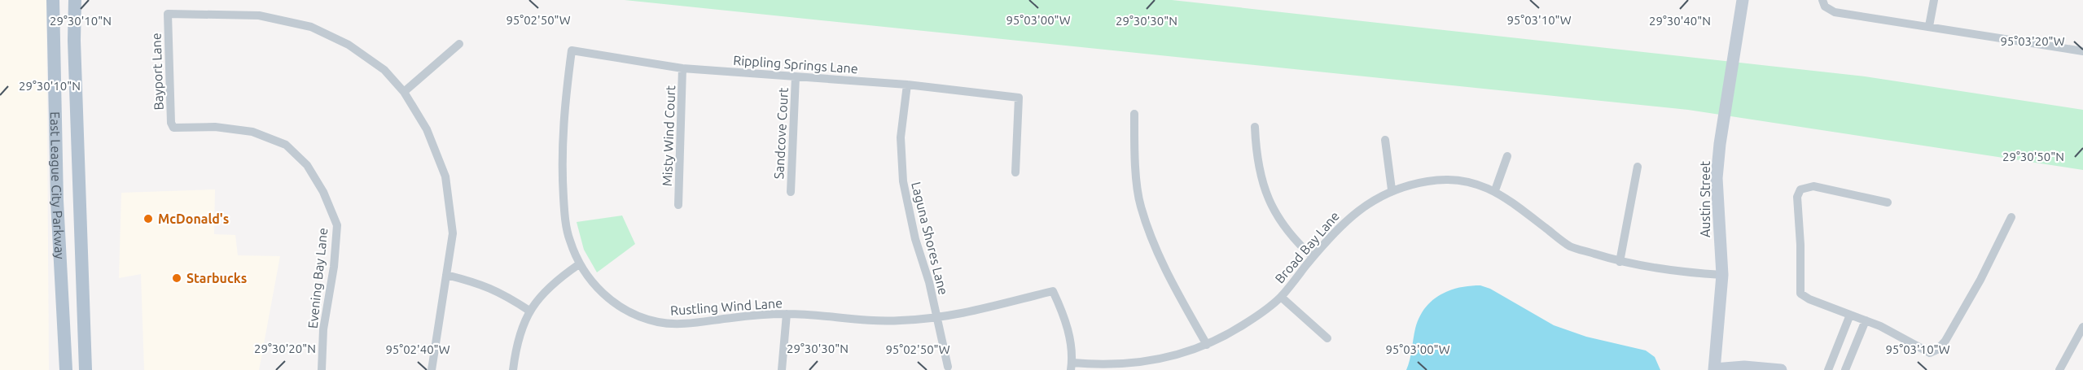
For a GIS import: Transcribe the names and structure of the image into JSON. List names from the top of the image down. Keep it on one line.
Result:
{"streets":{"main road":["East League City Parkway"],"street":["Rippling Springs Lane","Bayport Lane","Sandcove Court","Misty Wind Court","Austin Street","Laguna Shores Lane","Broad Bay Lane","Evening Bay Lane","Rustling Wind Lane"]},"crossings":[["Rippling Springs Lane","Sandcove Court"],["Rippling Springs Lane","Misty Wind Court"],["Rippling Springs Lane","Laguna Shores Lane"],["Rippling Springs Lane","Rustling Wind Lane"],["Bayport Lane","Evening Bay Lane"],["Austin Street","Broad Bay Lane"],["Laguna Shores Lane","Rustling Wind Lane"],["Broad Bay Lane","Rustling Wind Lane"]],"places":["McDonald's","Starbucks"],"coordinates":["95°03'00\"W","95°03'10\"W","95°02'50\"W","29°30'10\"N","29°30'30\"N","29°30'40\"N","95°03'20\"W","29°30'50\"N","29°30'20\"N","95°02'40\"W"]}
